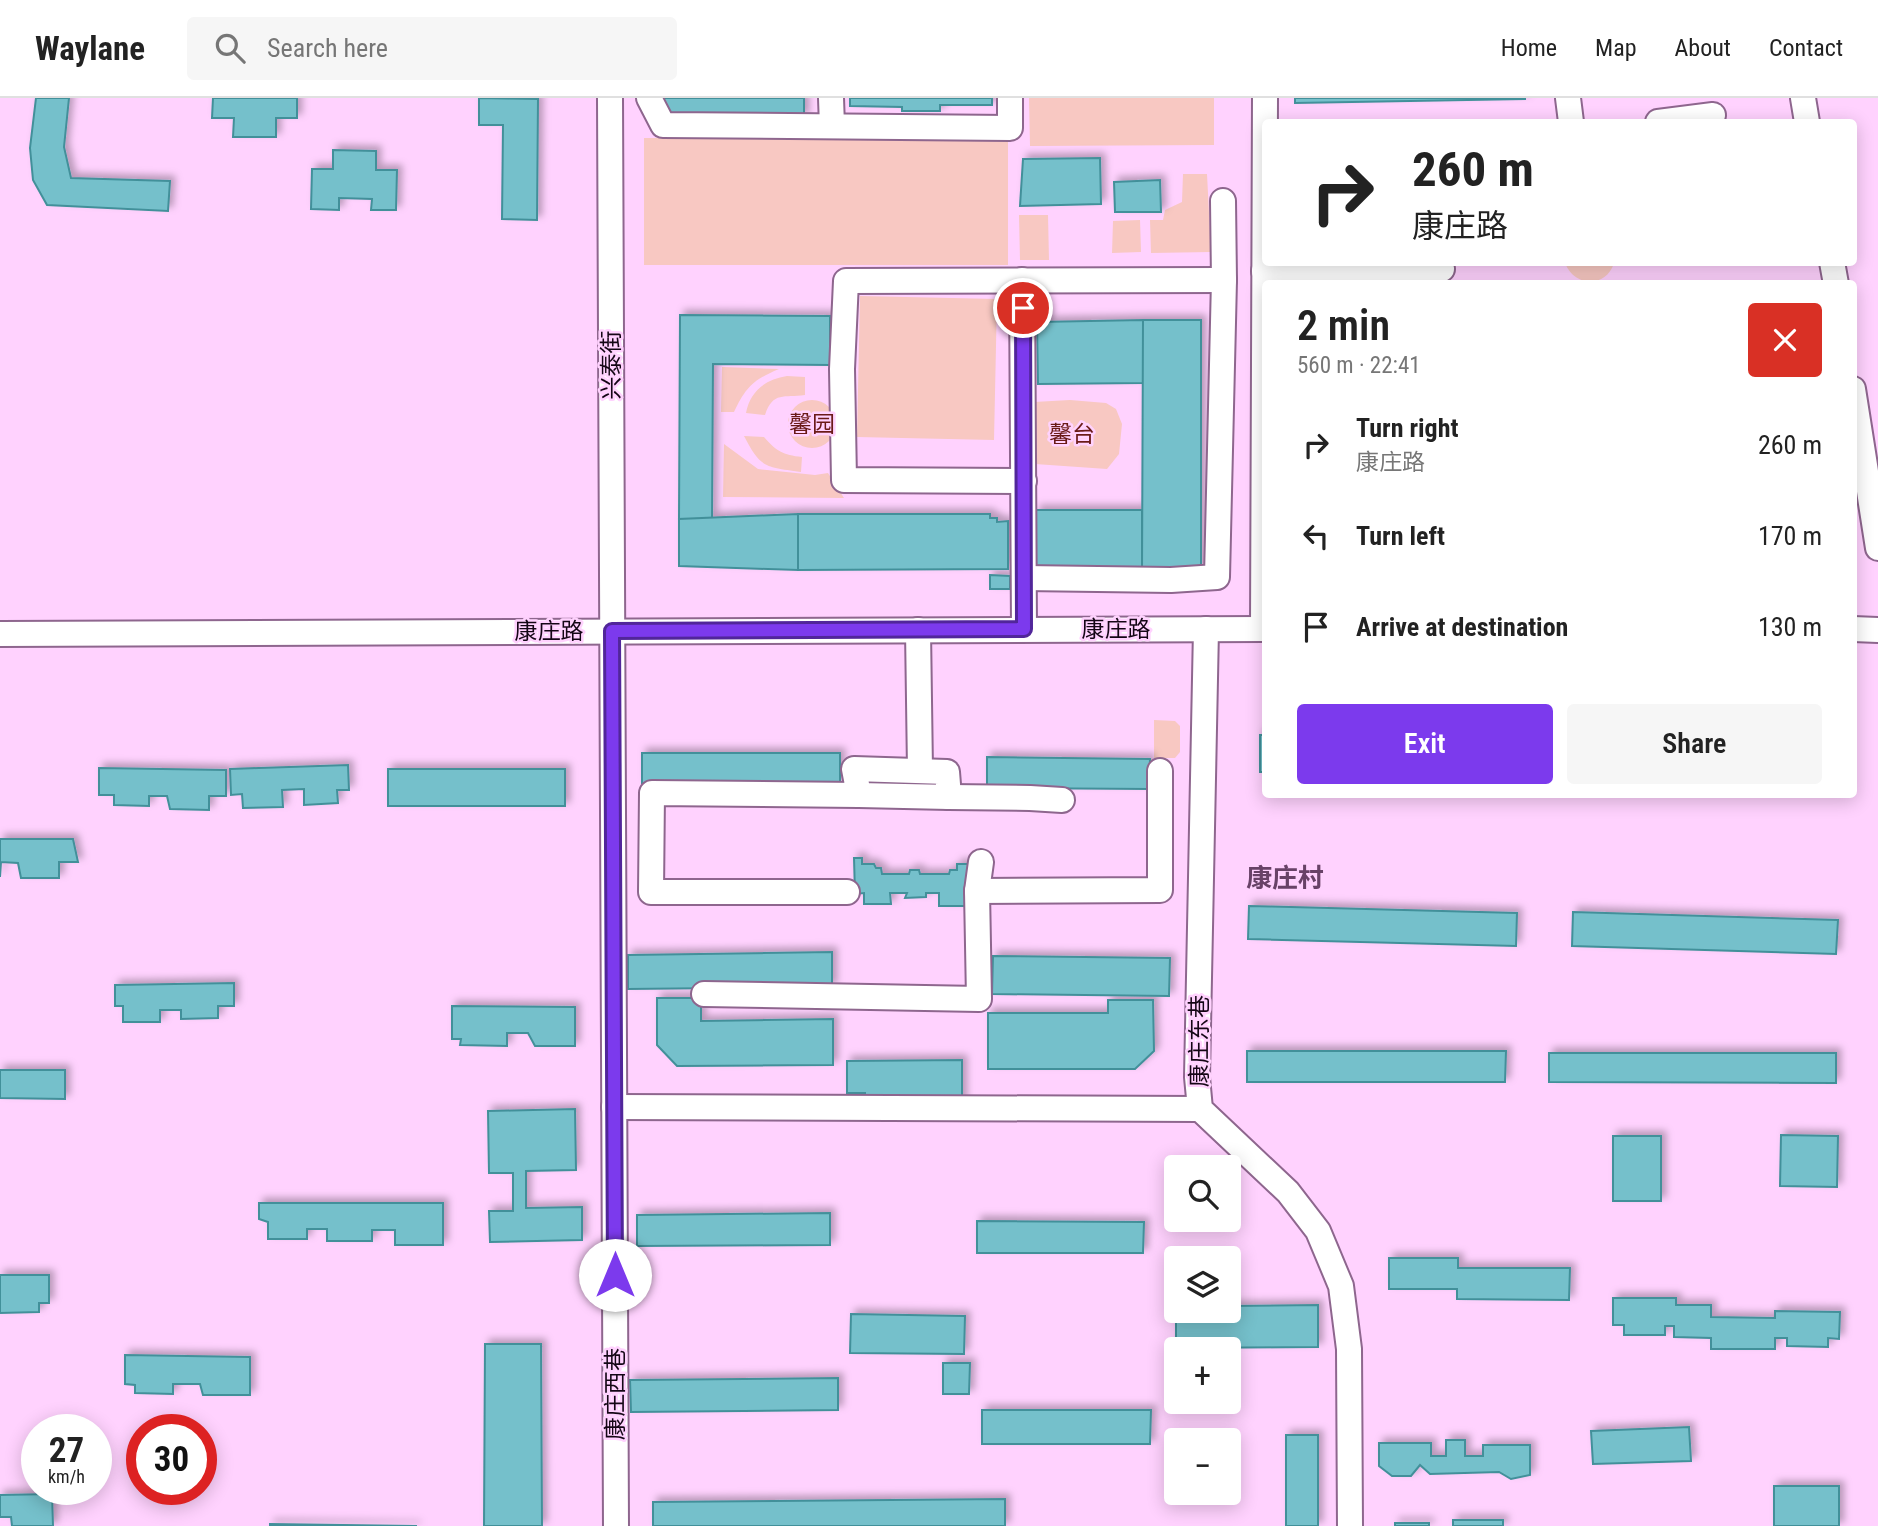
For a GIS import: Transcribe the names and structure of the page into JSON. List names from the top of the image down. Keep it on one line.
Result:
{"streets":{"street":["兴泰街","康庄路","康庄东巷","康庄西巷"]},"crossings":[["兴泰街","康庄路"],["兴泰街","康庄西巷"],["康庄路","康庄东巷"],["康庄路","康庄西巷"]],"districts":["康庄村"],"parks":["馨园","馨台"],"page":{"header":"Waylane","search":"Search here","nav":["Home","Map","About","Contact"],"turn":["260 m","康庄路"],"heading":["2 min","560 m · 22:41"],"list":[{"name":"Turn right","note":"康庄路","value":"260 m"},{"name":"Turn left","value":"170 m"},{"name":"Arrive at destination","value":"130 m"}],"buttons":["Exit","Share"],"map_buttons":["+","−"],"speed":"27 km/h","limit":"30"}}
